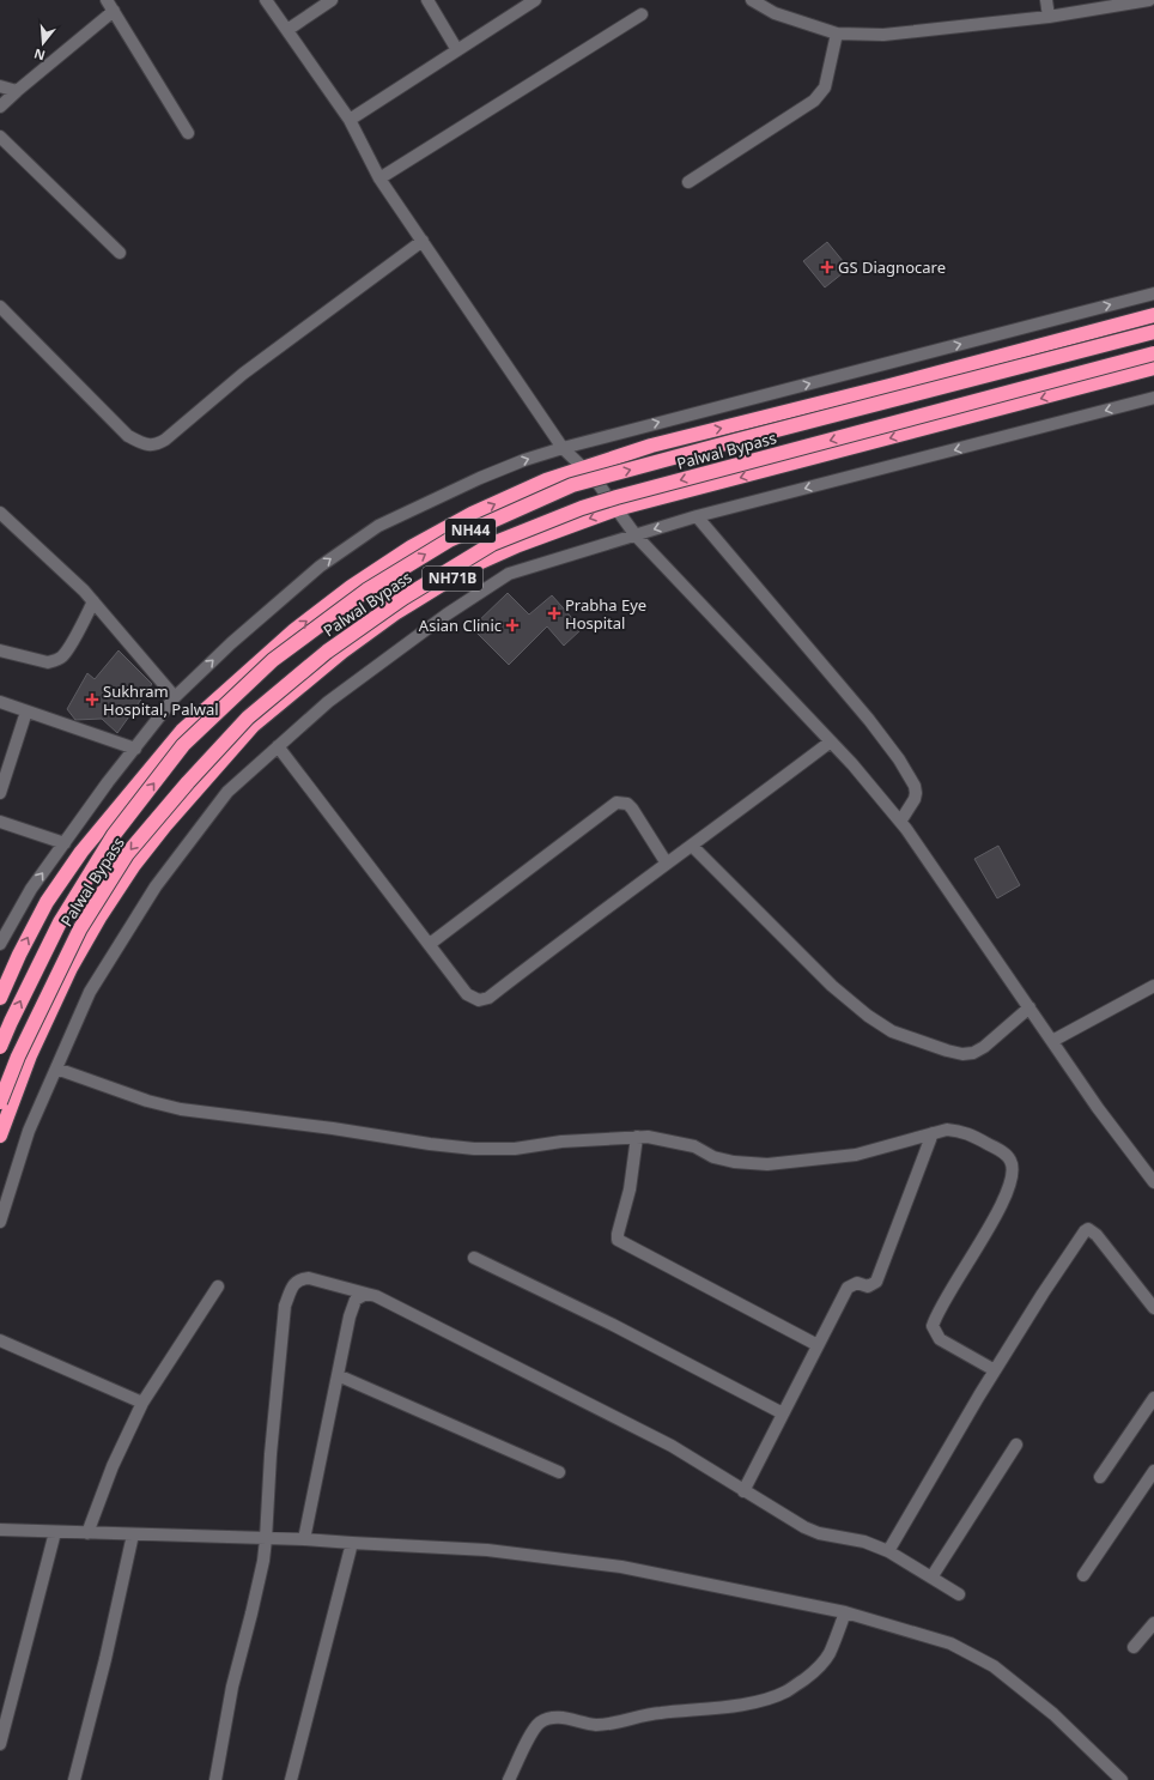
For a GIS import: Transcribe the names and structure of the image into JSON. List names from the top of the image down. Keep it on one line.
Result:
{"streets":{"highway":["Palwal Bypass","NH44","NH71B"]},"places":{"health":["GS Diagnocare","Prabha Eye Hospital","Asian Clinic","Sukhram Hospital, Palwal"]},"north":"bottom"}
